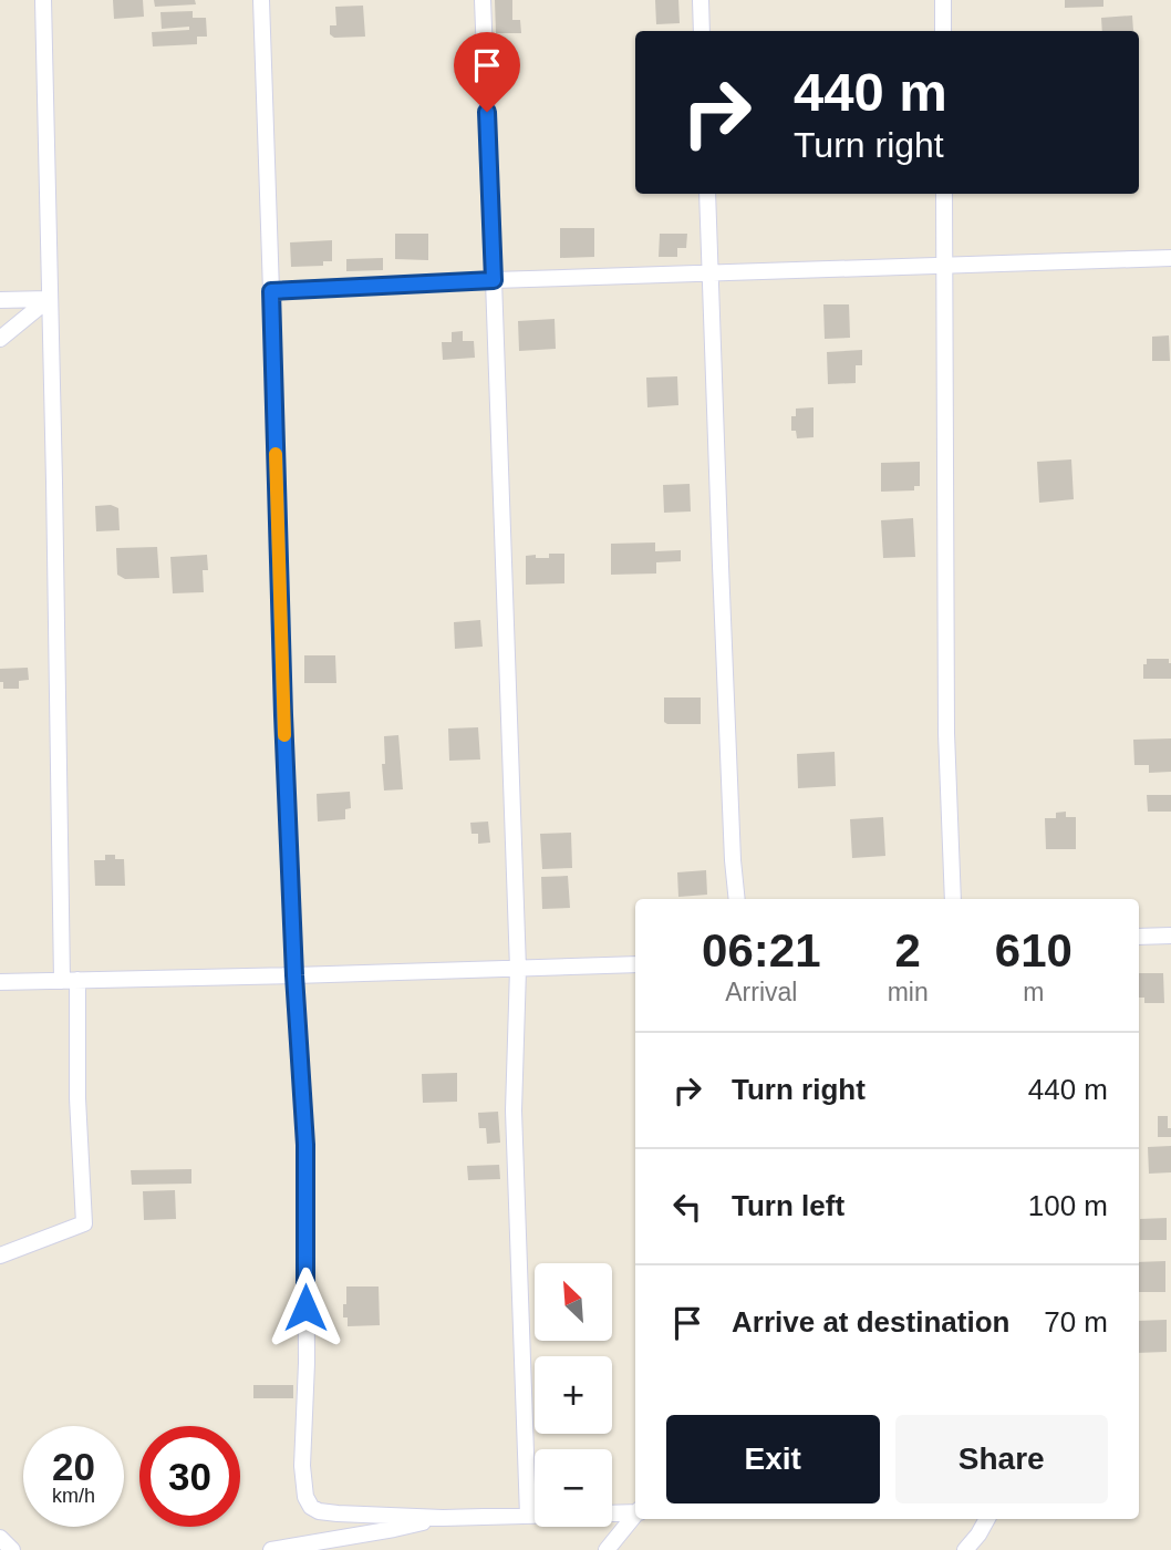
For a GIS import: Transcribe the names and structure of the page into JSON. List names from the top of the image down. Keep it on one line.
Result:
{"north":"top left","page":{"turn":["440 m","Turn right"],"eta":["06:21","Arrival","2","min","610","m"],"list":[{"name":"Turn right","value":"440 m"},{"name":"Turn left","value":"100 m"},{"name":"Arrive at destination","value":"70 m"}],"map_buttons":["+","−"],"buttons":["Exit","Share"],"speed":"20 km/h","limit":"30"}}
